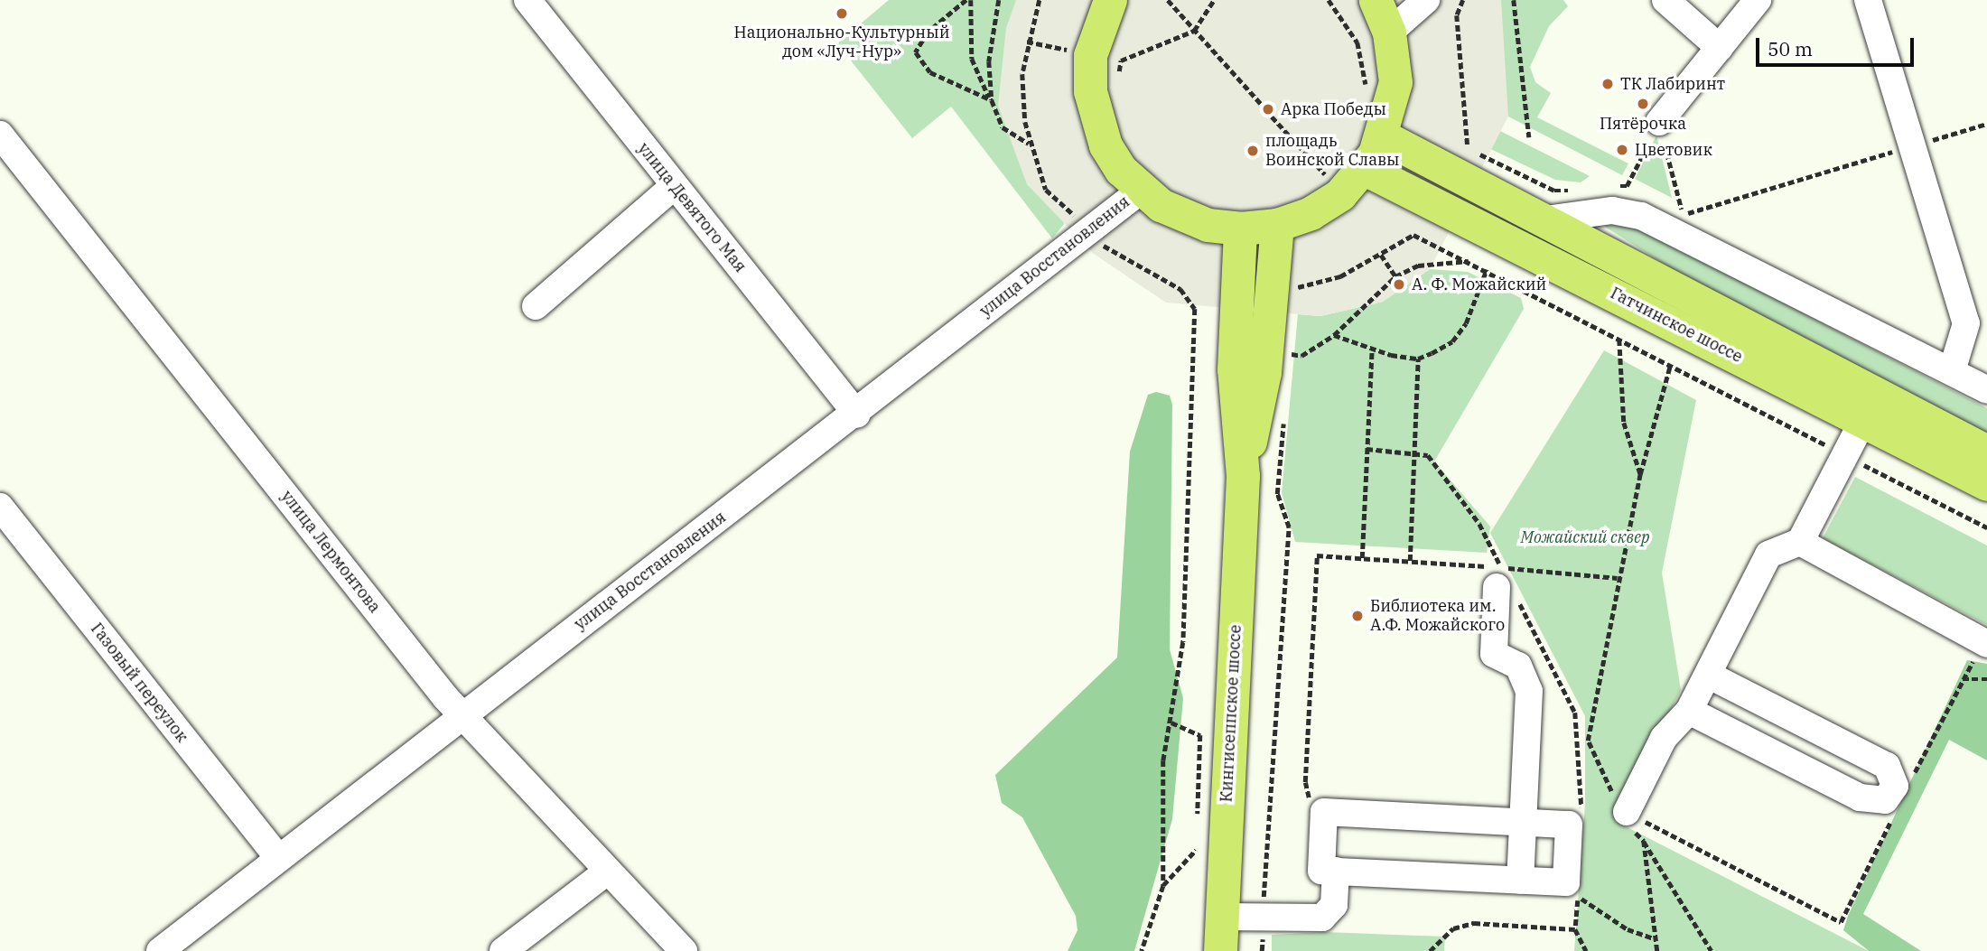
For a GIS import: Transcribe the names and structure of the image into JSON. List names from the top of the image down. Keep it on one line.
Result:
{"streets":{"main road":["Гатчинское шоссе","Кингисеппское шоссе"],"street":["улица Девятого Мая","улица Восстановления","улица Лермонтова","Газовый переулок"]},"crossings":[["улица Девятого Мая","улица Восстановления"],["улица Восстановления","улица Лермонтова"],["улица Восстановления","Газовый переулок"]],"parks":["Можайский сквер"],"places":["Национально-Культурный дом «Луч-Нур»","ТК Лабиринт","Пятёрочка","Арка Победы","Цветовик","площадь Воинской Славы","А. Ф. Можайский","Библиотека им. А.Ф. Можайского"],"scale_bar":"50 m"}
